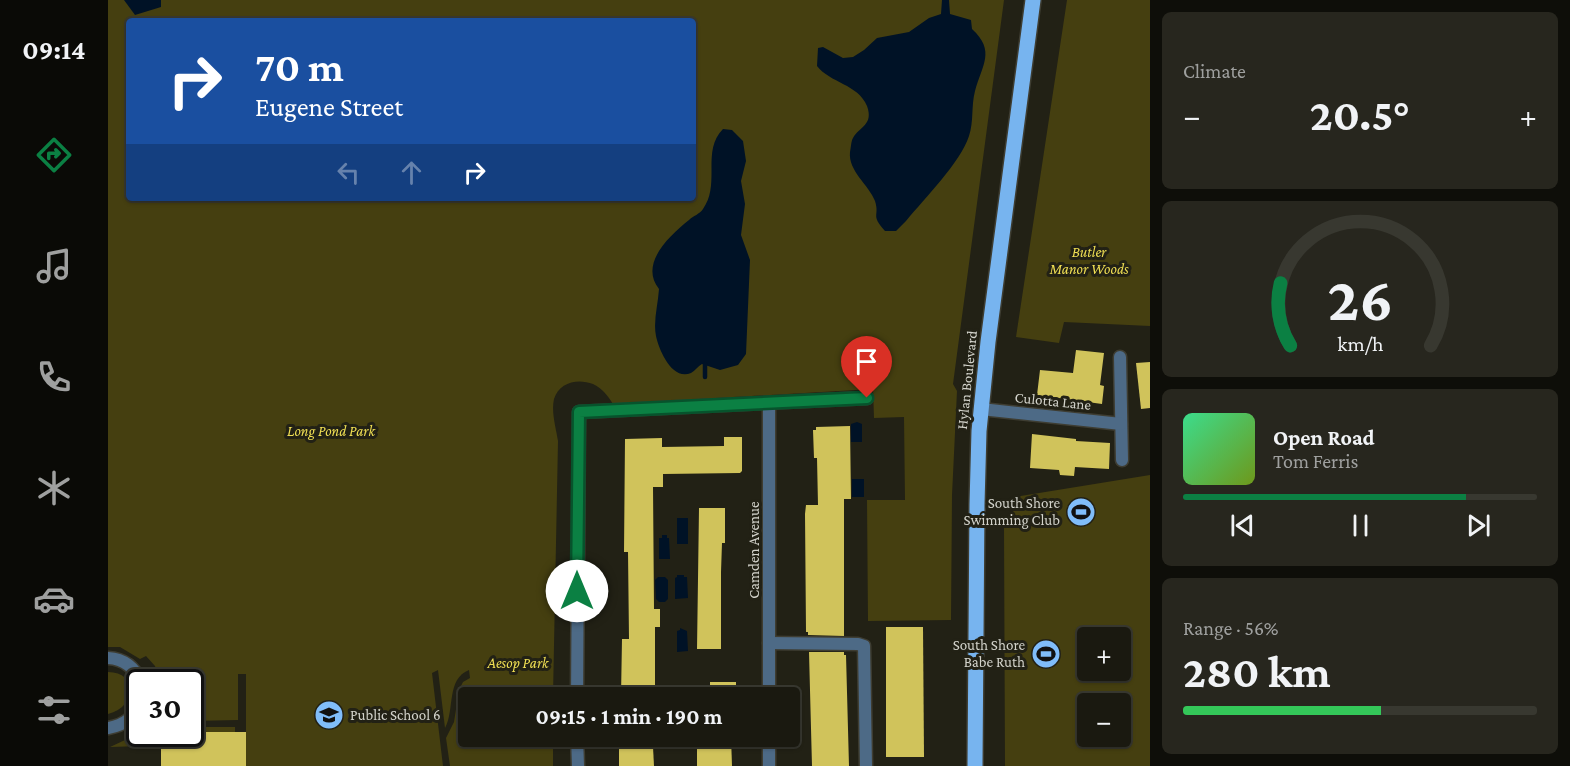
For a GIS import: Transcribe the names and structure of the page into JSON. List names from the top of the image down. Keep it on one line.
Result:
{"streets":{"main road":["Hylan Boulevard"],"street":["Culotta Lane","Camden Avenue"]},"crossings":[["Hylan Boulevard","Culotta Lane"]],"parks":["Butler Manor Woods","Long Pond Park","Aesop Park"],"places":{"sports":["South Shore Swimming Club","South Shore Babe Ruth"],"school or university":["Public School 6"]},"page":{"tabs":"09:14","tile":["Climate",["Range · 56%","280 km"]],"turn":["70 m","Eugene Street"],"heat":["−","20.5°","+"],"song":["Open Road","Tom Ferris"],"map_buttons":["+","−"],"limit":"30","trip":"09:15 · 1 min · 190 m","gauge":["26","km/h"]}}
